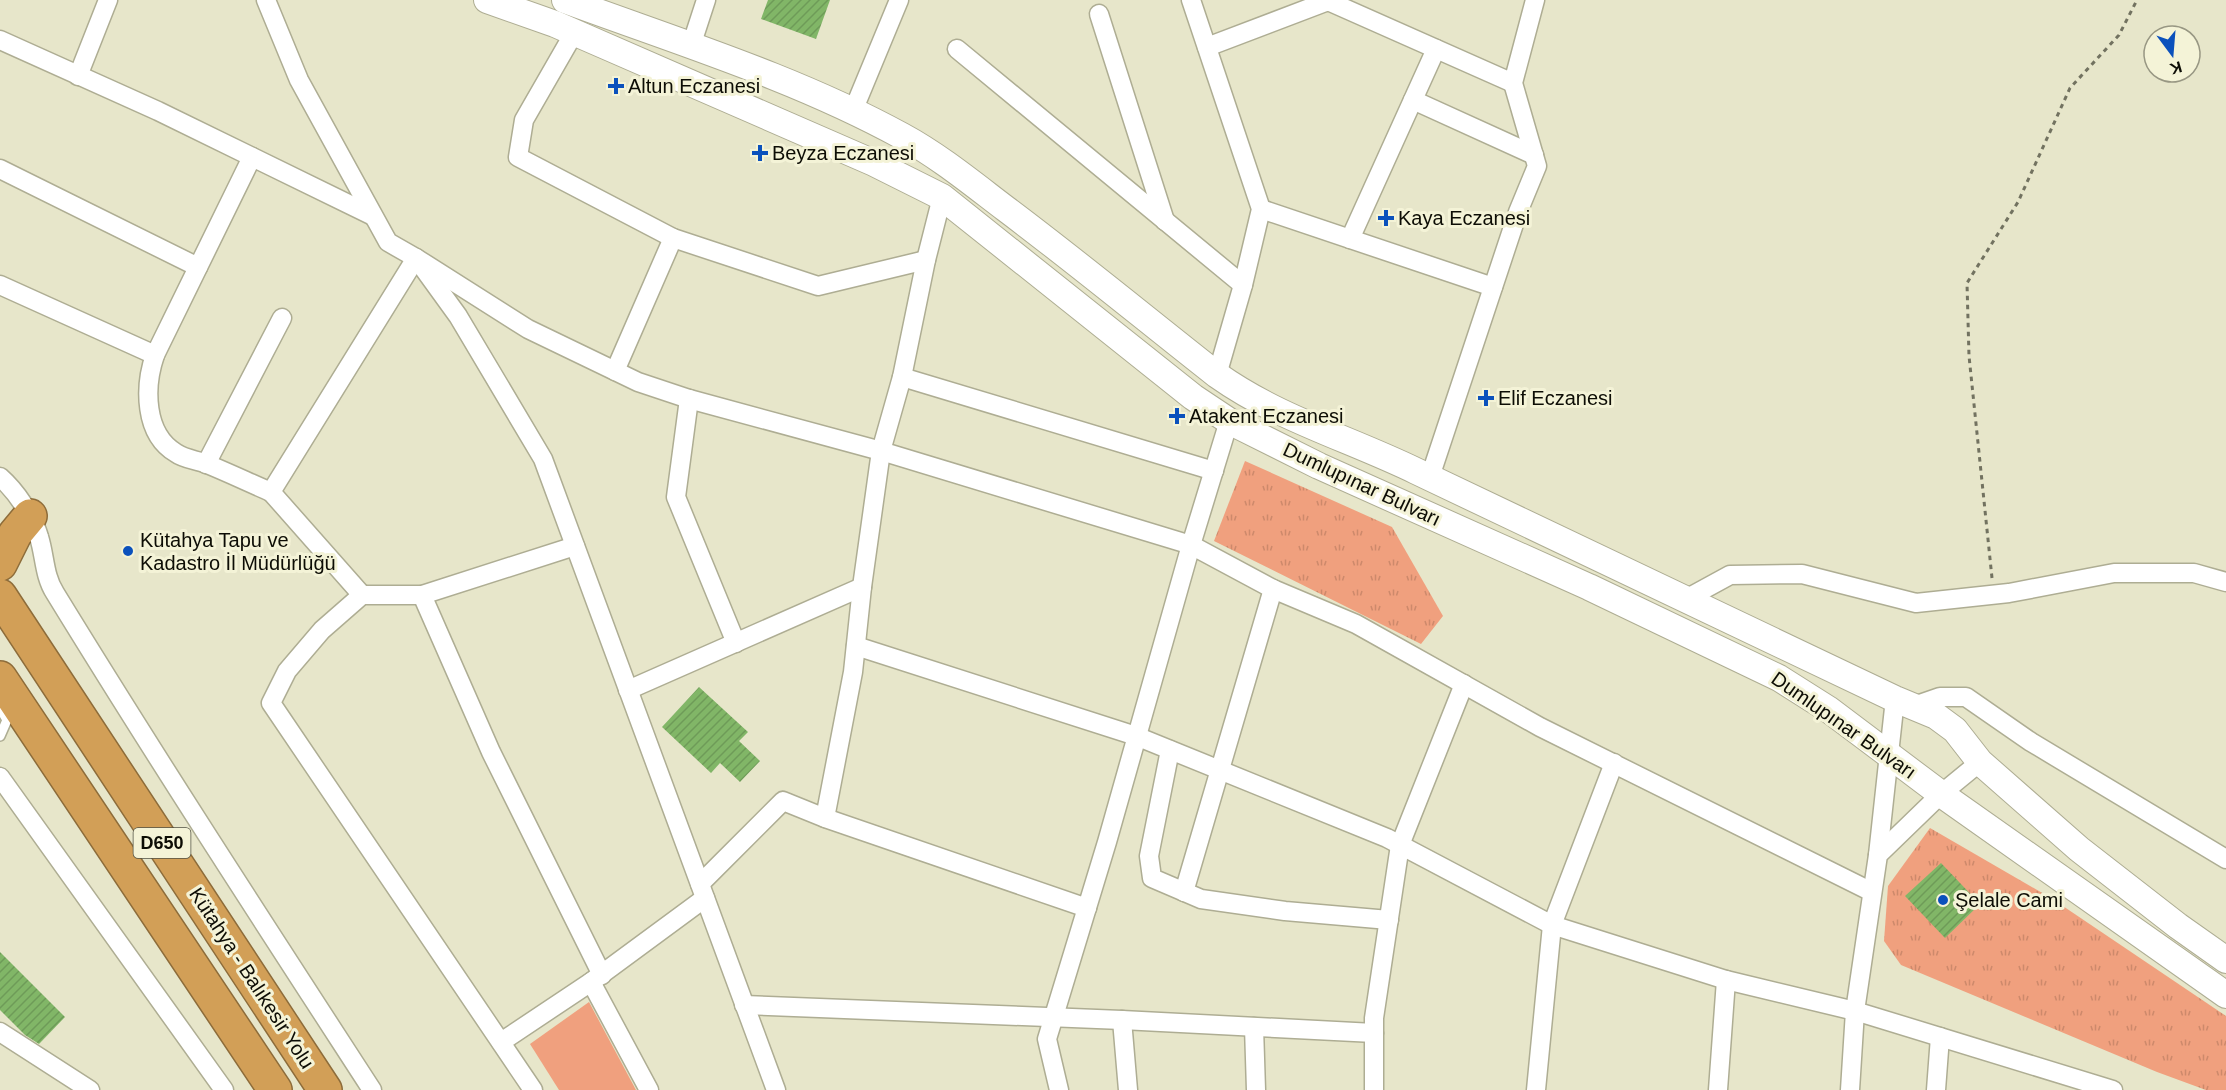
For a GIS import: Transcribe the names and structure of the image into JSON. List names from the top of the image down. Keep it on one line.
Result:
{"streets":{"highway":["D650","Kütahya - Balıkesir Yolu"],"main road":["Dumlupınar Bulvarı"]},"places":{"health":["Altun Eczanesi","Beyza Eczanesi","Kaya Eczanesi","Elif Eczanesi","Atakent Eczanesi"],"other":["Kütahya Tapu ve Kadastro İl Müdürlüğü","Şelale Cami"]},"north":"bottom"}
